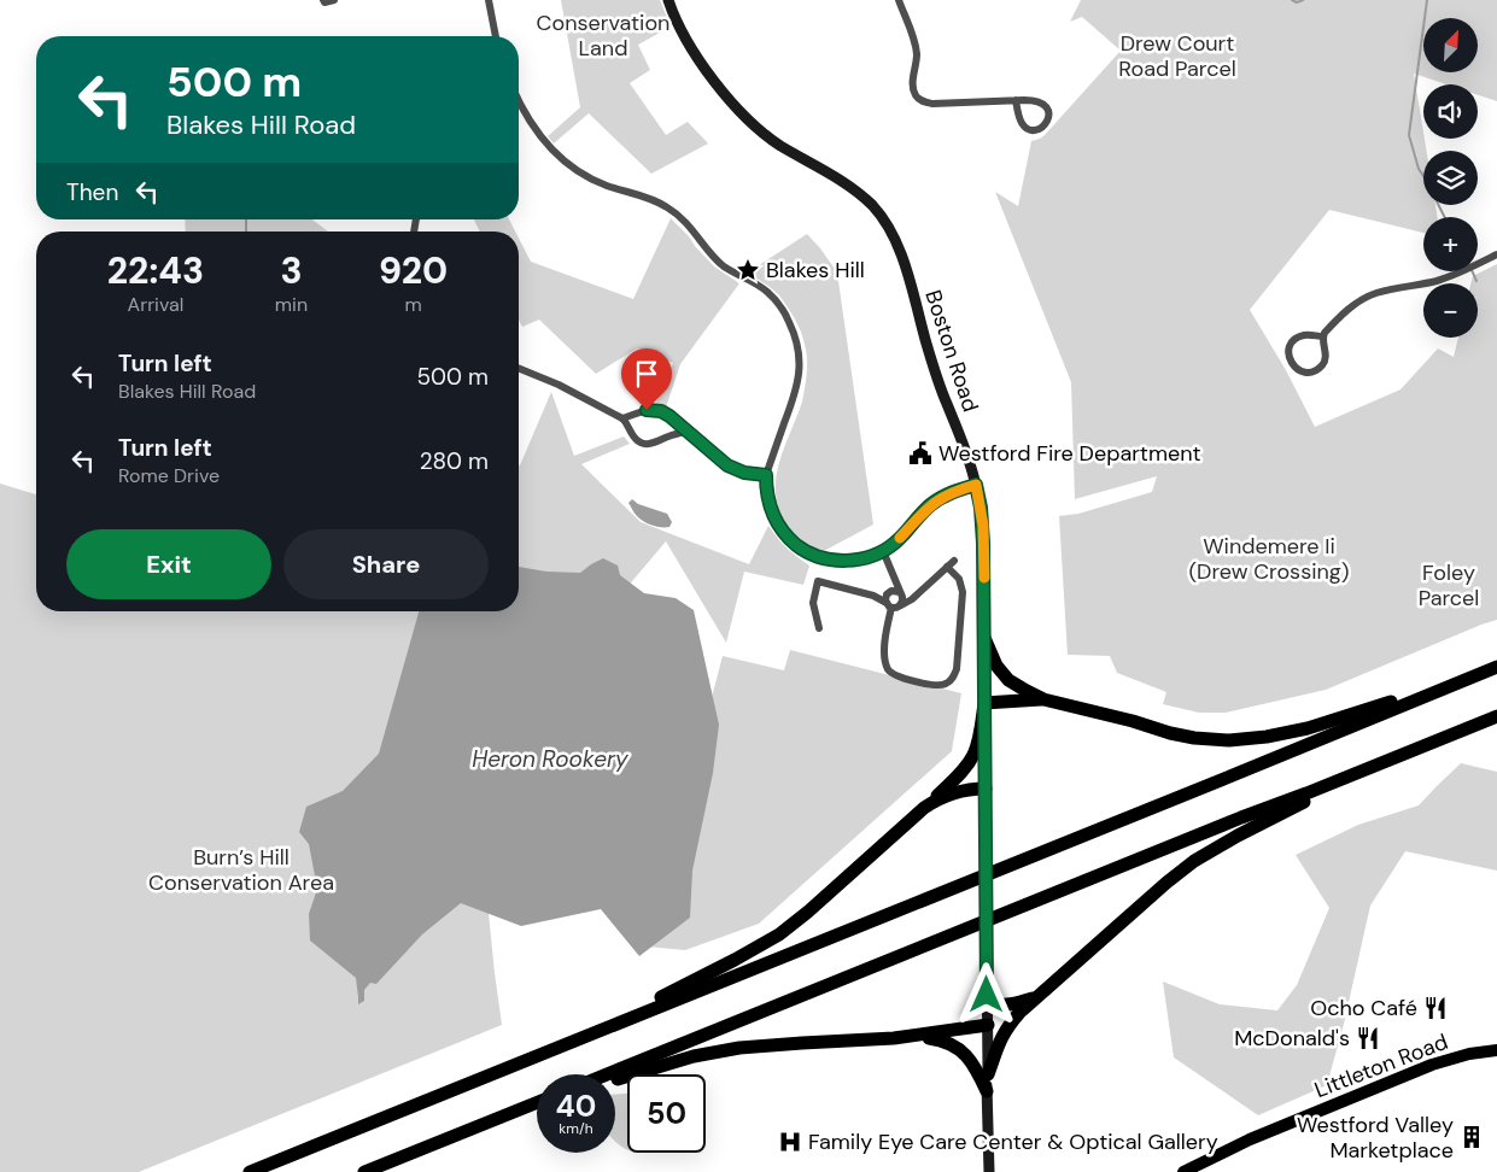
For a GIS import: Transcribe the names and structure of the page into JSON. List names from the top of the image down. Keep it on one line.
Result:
{"streets":{"main road":["Boston Road","Littleton Road"]},"water":["Heron Rookery"],"parks":["Conservation Land","Drew Court Road Parcel","Windemere Ii (Drew Crossing)","Foley Parcel","Burn’s Hill Conservation Area"],"places":{"place":["Blakes Hill"],"public building":["Westford Fire Department"],"restaurant":["Ocho Café","McDonald's"],"building":["Westford Valley Marketplace"],"hospital":["Family Eye Care Center & Optical Gallery"]},"north":"top right","page":{"map_buttons":["+","−"],"turn":["500 m","Blakes Hill Road"],"then":"Then","eta":["22:43","Arrival","3","min","920","m"],"list":[{"name":"Turn left","note":"Blakes Hill Road","value":"500 m"},{"name":"Turn left","note":"Rome Drive","value":"280 m"}],"buttons":["Exit","Share"],"speed":"40 km/h","limit":"50"}}
